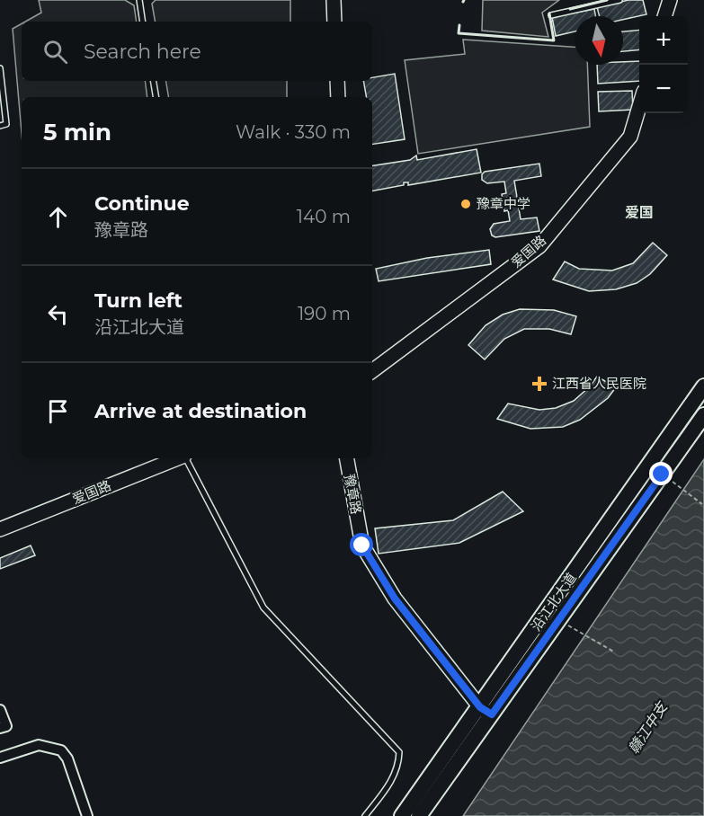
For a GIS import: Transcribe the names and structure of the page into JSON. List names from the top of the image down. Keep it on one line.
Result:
{"streets":{"main road":["沿江北大道"],"street":["爱国路","豫章路"]},"crossings":[["豫章路","沿江北大道"]],"districts":["爱国"],"water":["赣江中支"],"places":{"other":["豫章中学"],"health":["江西省人民医院"]},"north":"bottom","page":{"map_buttons":["+","−"],"search":"Search here","heading":["5 min","Walk · 330 m"],"list":[["Continue","豫章路","140 m"],["Turn left","沿江北大道","190 m"],"Arrive at destination"]}}
